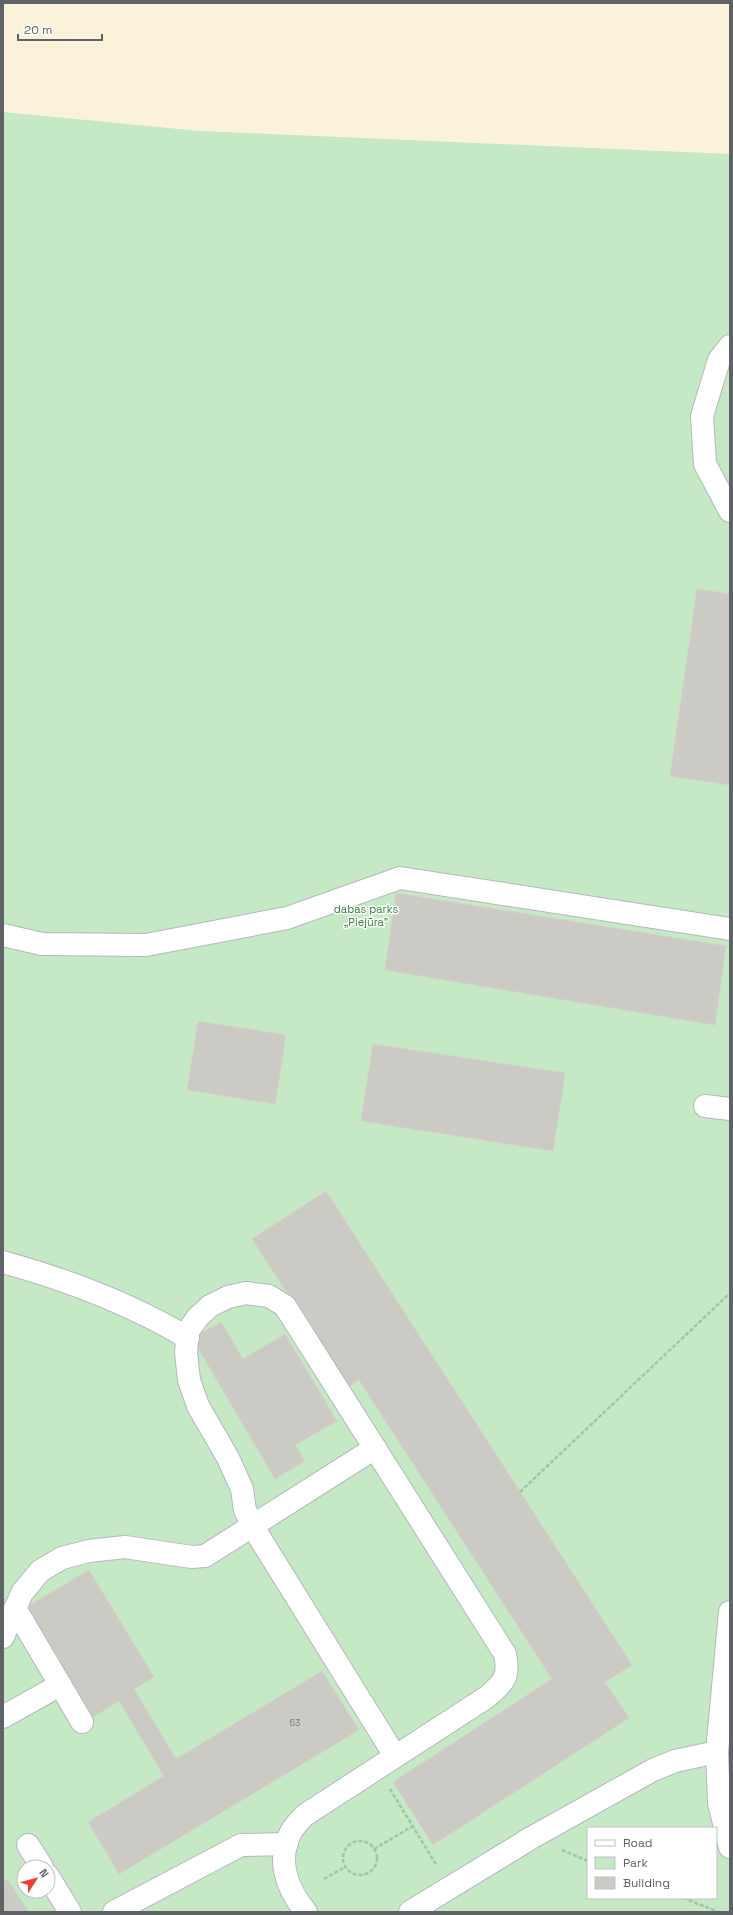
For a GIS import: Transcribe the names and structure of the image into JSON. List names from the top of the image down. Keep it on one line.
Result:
{"parks":["dabas parks „Piejūra”"],"house_numbers":["63"],"legend":["Road","Park","Building"],"scale_bar":"20 m","north":"top right"}
